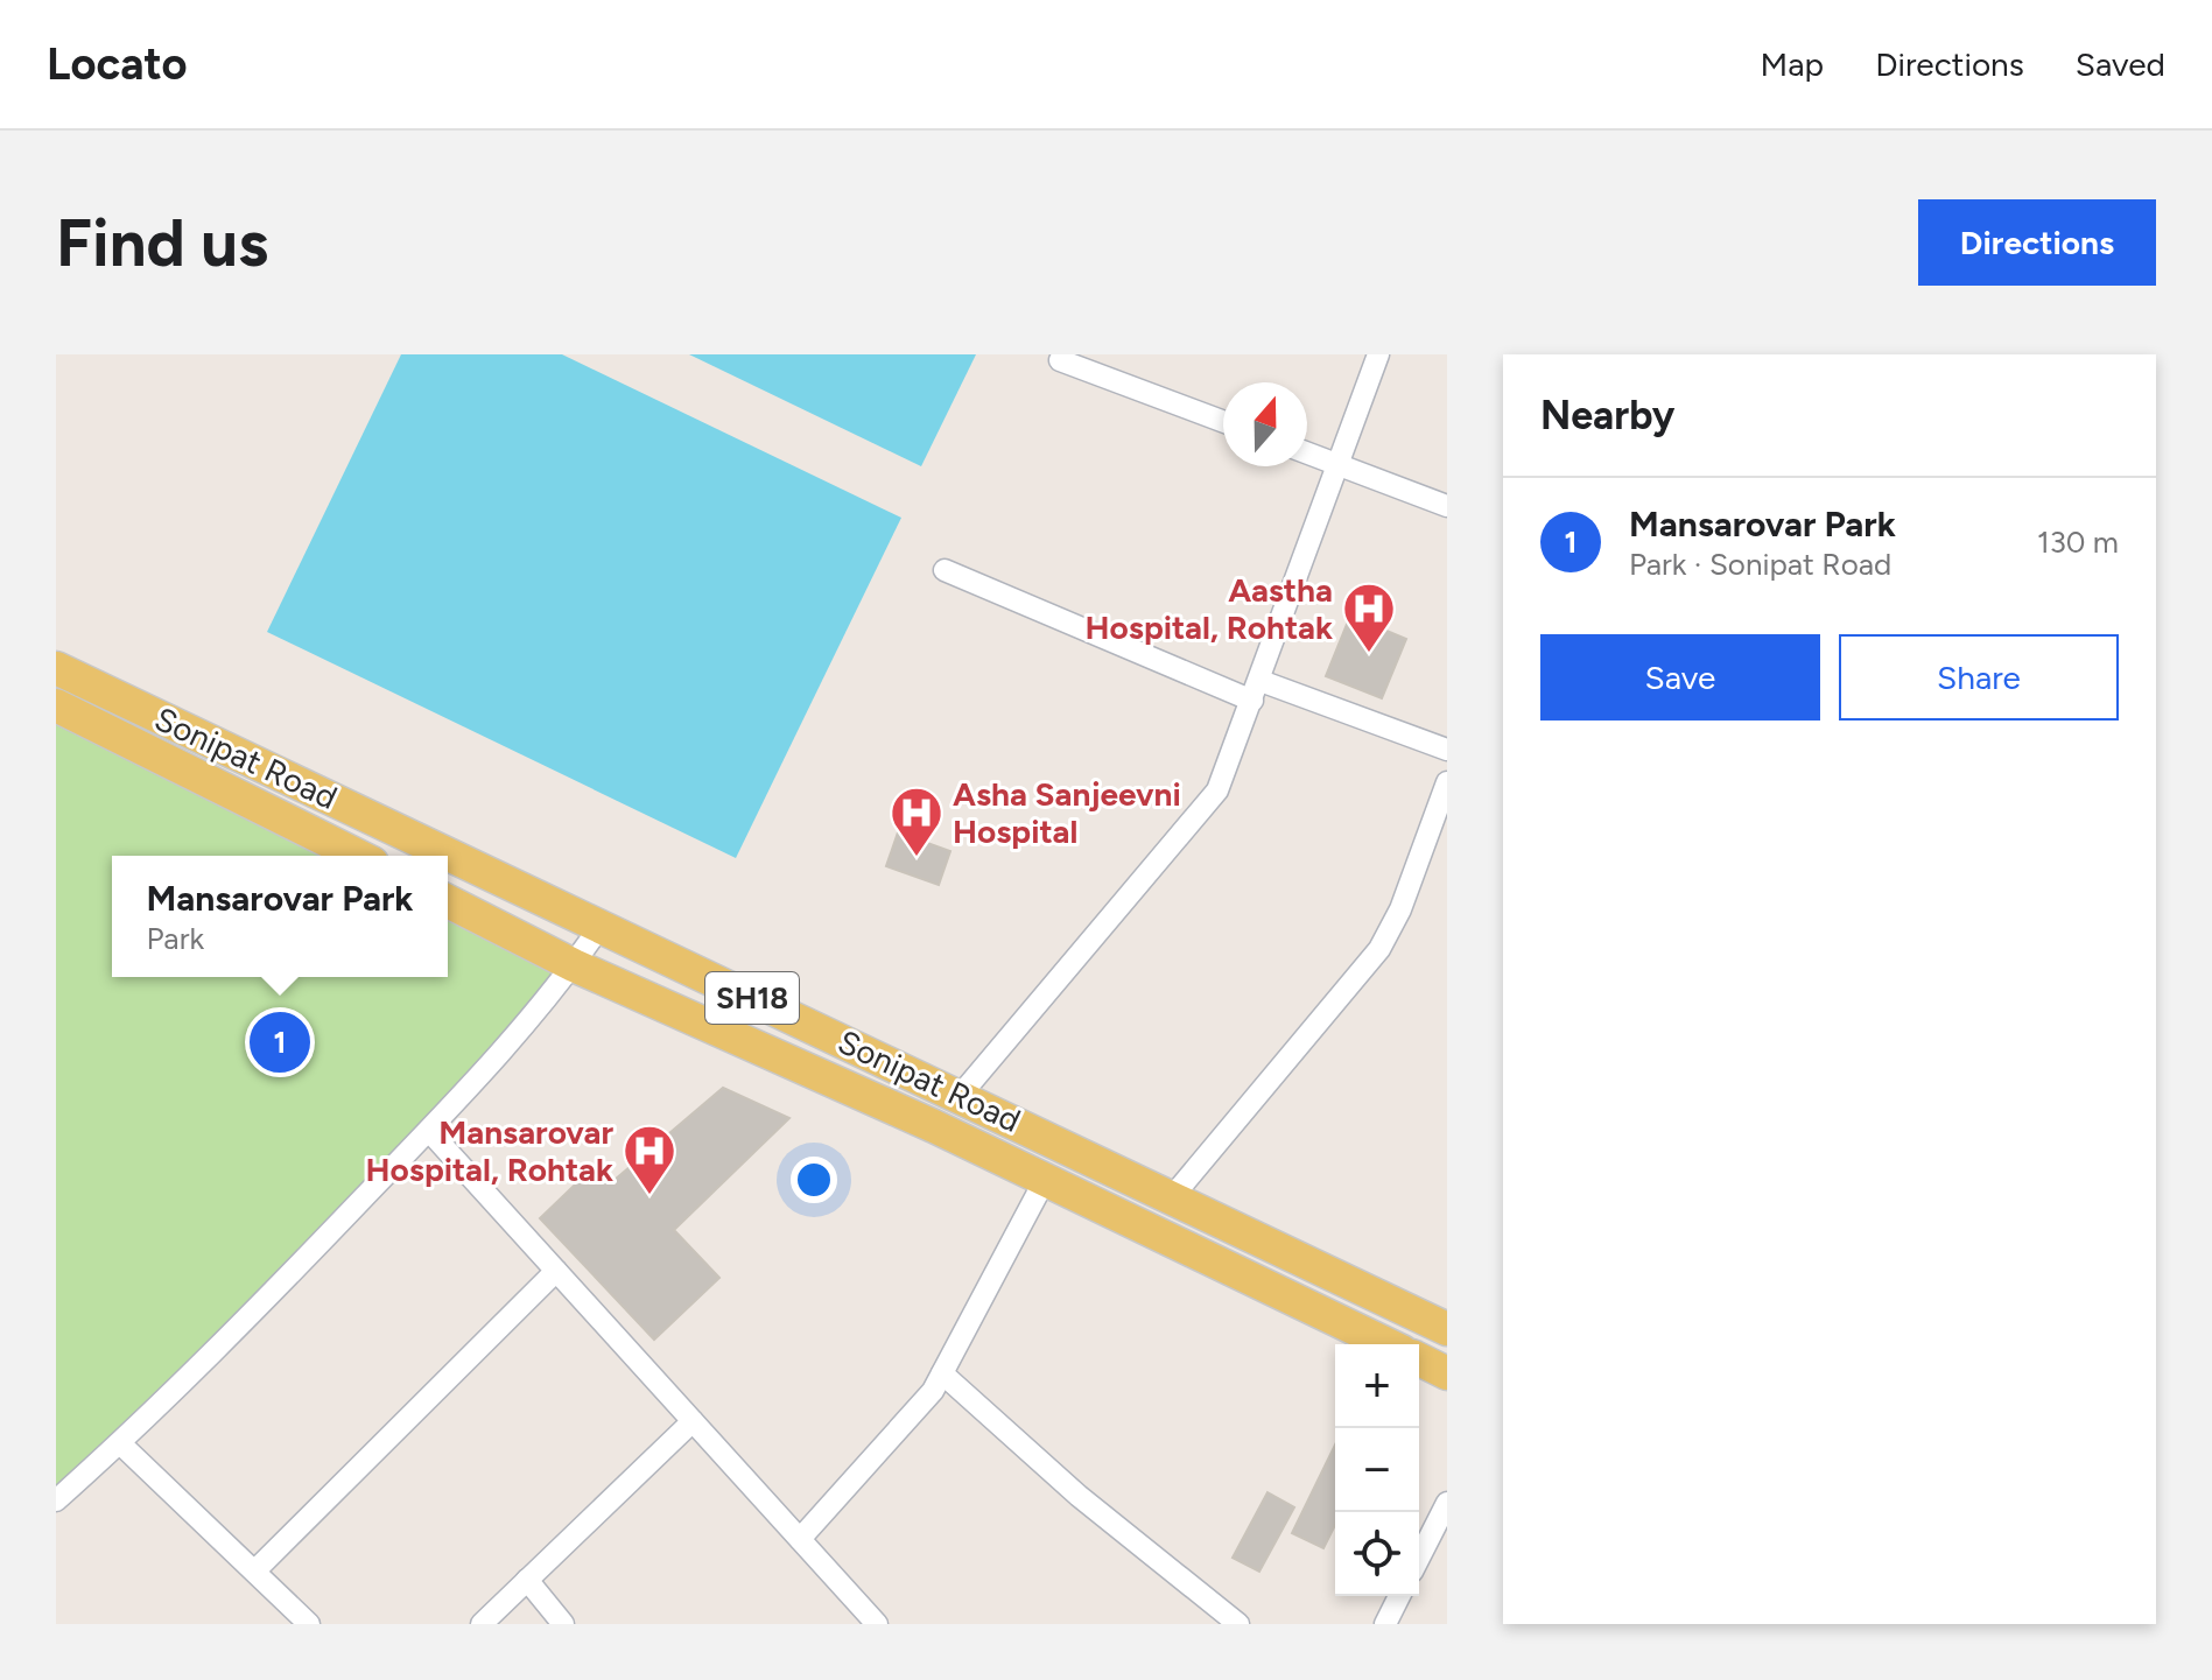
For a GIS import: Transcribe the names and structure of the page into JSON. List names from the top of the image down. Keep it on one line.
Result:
{"streets":{"main road":["Sonipat Road","SH18"]},"places":{"hospital":["Aastha Hospital, Rohtak","Asha Sanjeevni Hospital","Mansarovar Hospital, Rohtak"]},"north":"top","page":{"header":"Locato","nav":["Map","Directions","Saved"],"buttons":["Directions",["Save","Share"]],"title":"Find us","heading":"Nearby","list":[{"mark":"1","name":"Mansarovar Park","note":"Park · Sonipat Road","value":"130 m"}],"popup":["Mansarovar Park","Park"],"pins":"1","map_buttons":["+","−"]}}
